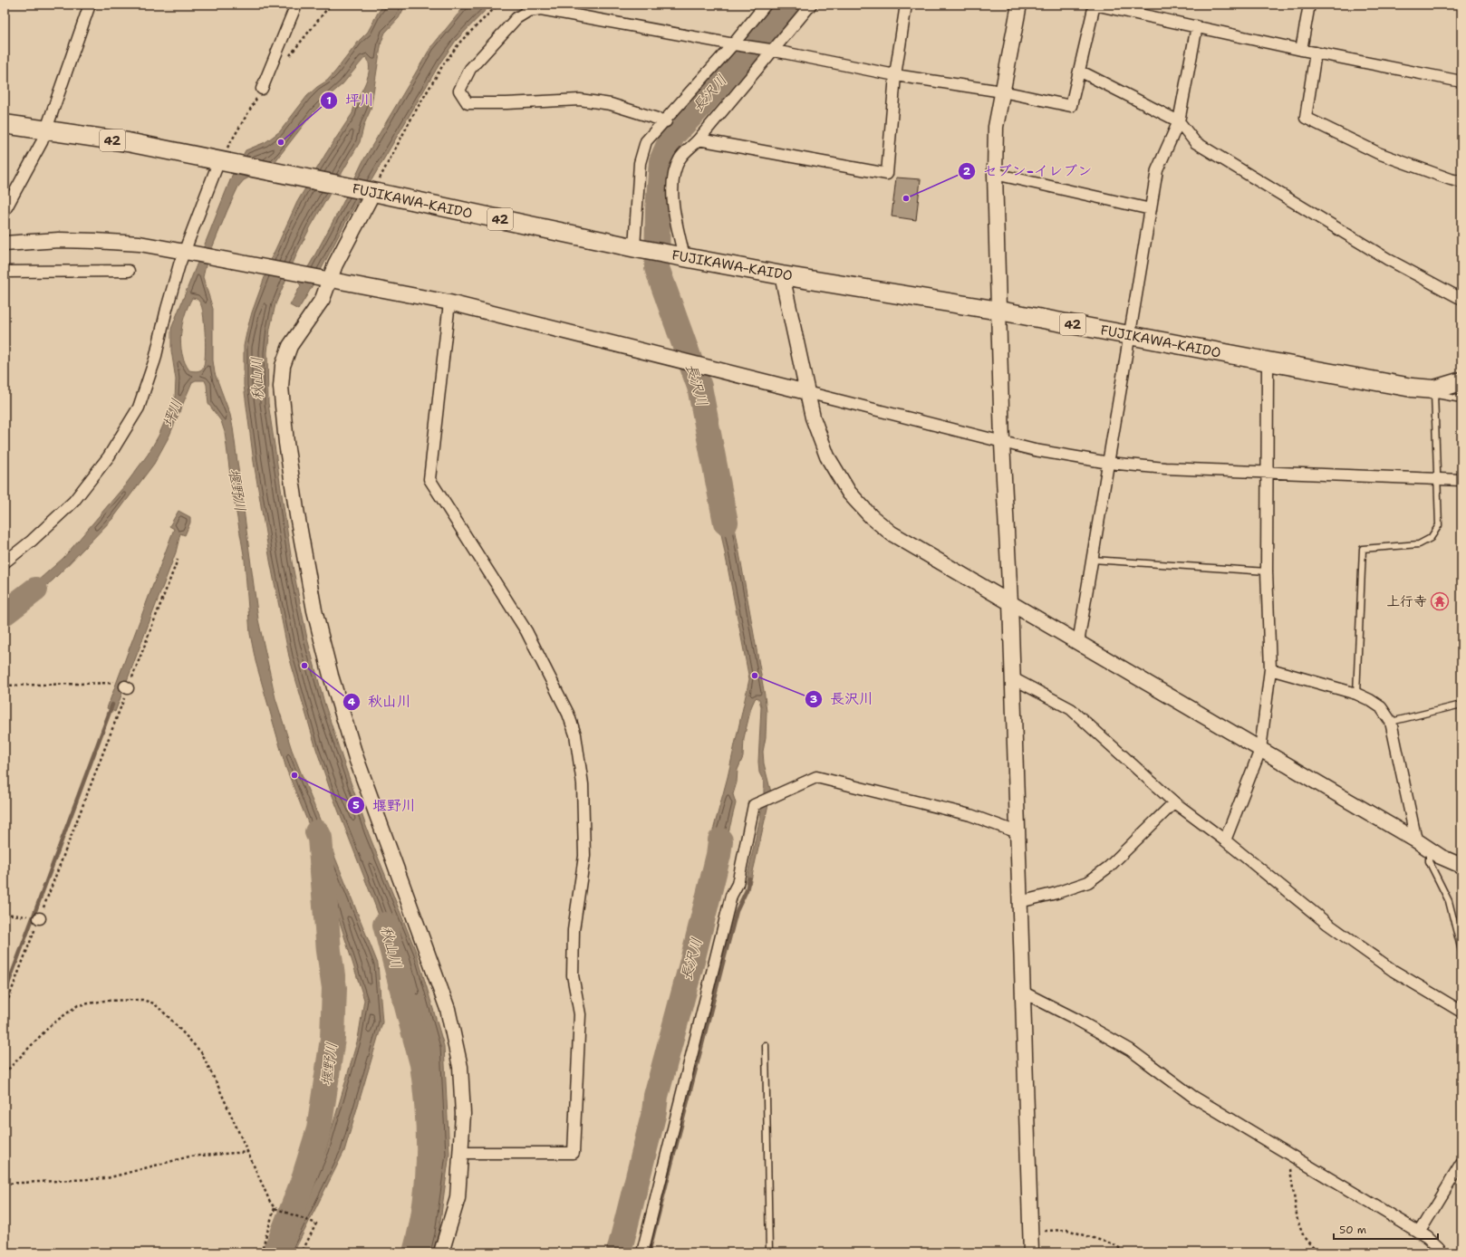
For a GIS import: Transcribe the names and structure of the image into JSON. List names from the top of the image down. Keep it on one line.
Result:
{"streets":{"main road":["42","FUJIKAWA-KAIDO"]},"water":["長沢川","秋山川","坪川","堰野川"],"places":{"other":["坪川","セブン-イレブン","秋山川","長沢川","堰野川"],"temple":["上行寺"]},"scale_bar":"50 m"}
